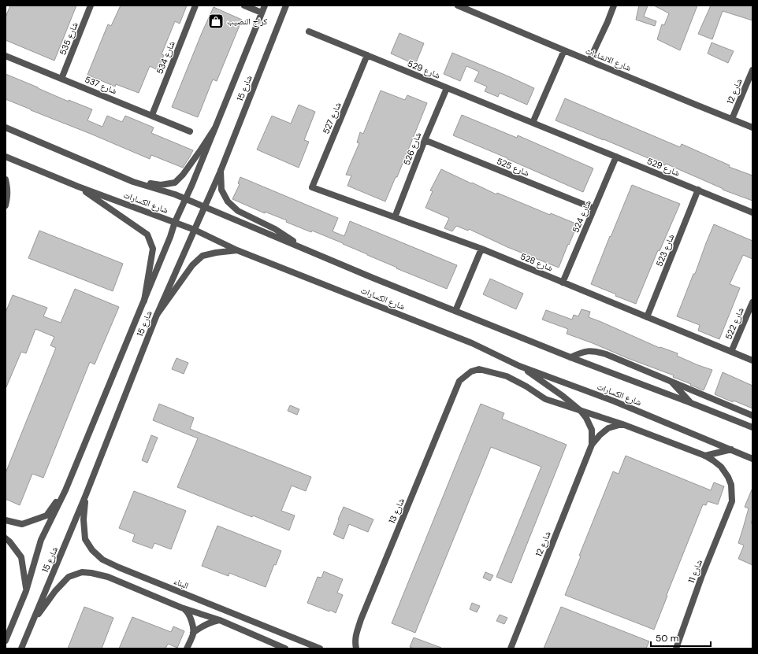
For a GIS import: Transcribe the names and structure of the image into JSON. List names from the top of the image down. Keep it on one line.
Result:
{"streets":{"street":["شارع 535","شارع 534","شارع الانشاءات","شارع 529","شارع 537","شارع 15","شارع 12","شارع 527","شارع 526","شارع 525","شارع الكسارات","شارع 524","شارع 523","شارع 528","شارع 522","شارع 13","شارع 11","البناء"]},"crossings":[["شارع 535","شارع 537"],["شارع 534","شارع 537"],["شارع الانشاءات","شارع 12"],["شارع 529","شارع 527"],["شارع 529","شارع 526"],["شارع 529","شارع 524"],["شارع 529","شارع 523"],["شارع 15","شارع الكسارات"],["شارع 15","البناء"],["شارع 12","شارع 13"],["شارع 527","شارع 528"],["شارع 526","شارع 525"],["شارع 526","شارع 528"],["شارع 525","شارع 524"],["شارع 524","شارع 528"],["شارع 523","شارع 528"],["شارع 528","شارع 522"]],"places":{"shop":["كراج النصيب"]},"scale_bar":"50 m"}
